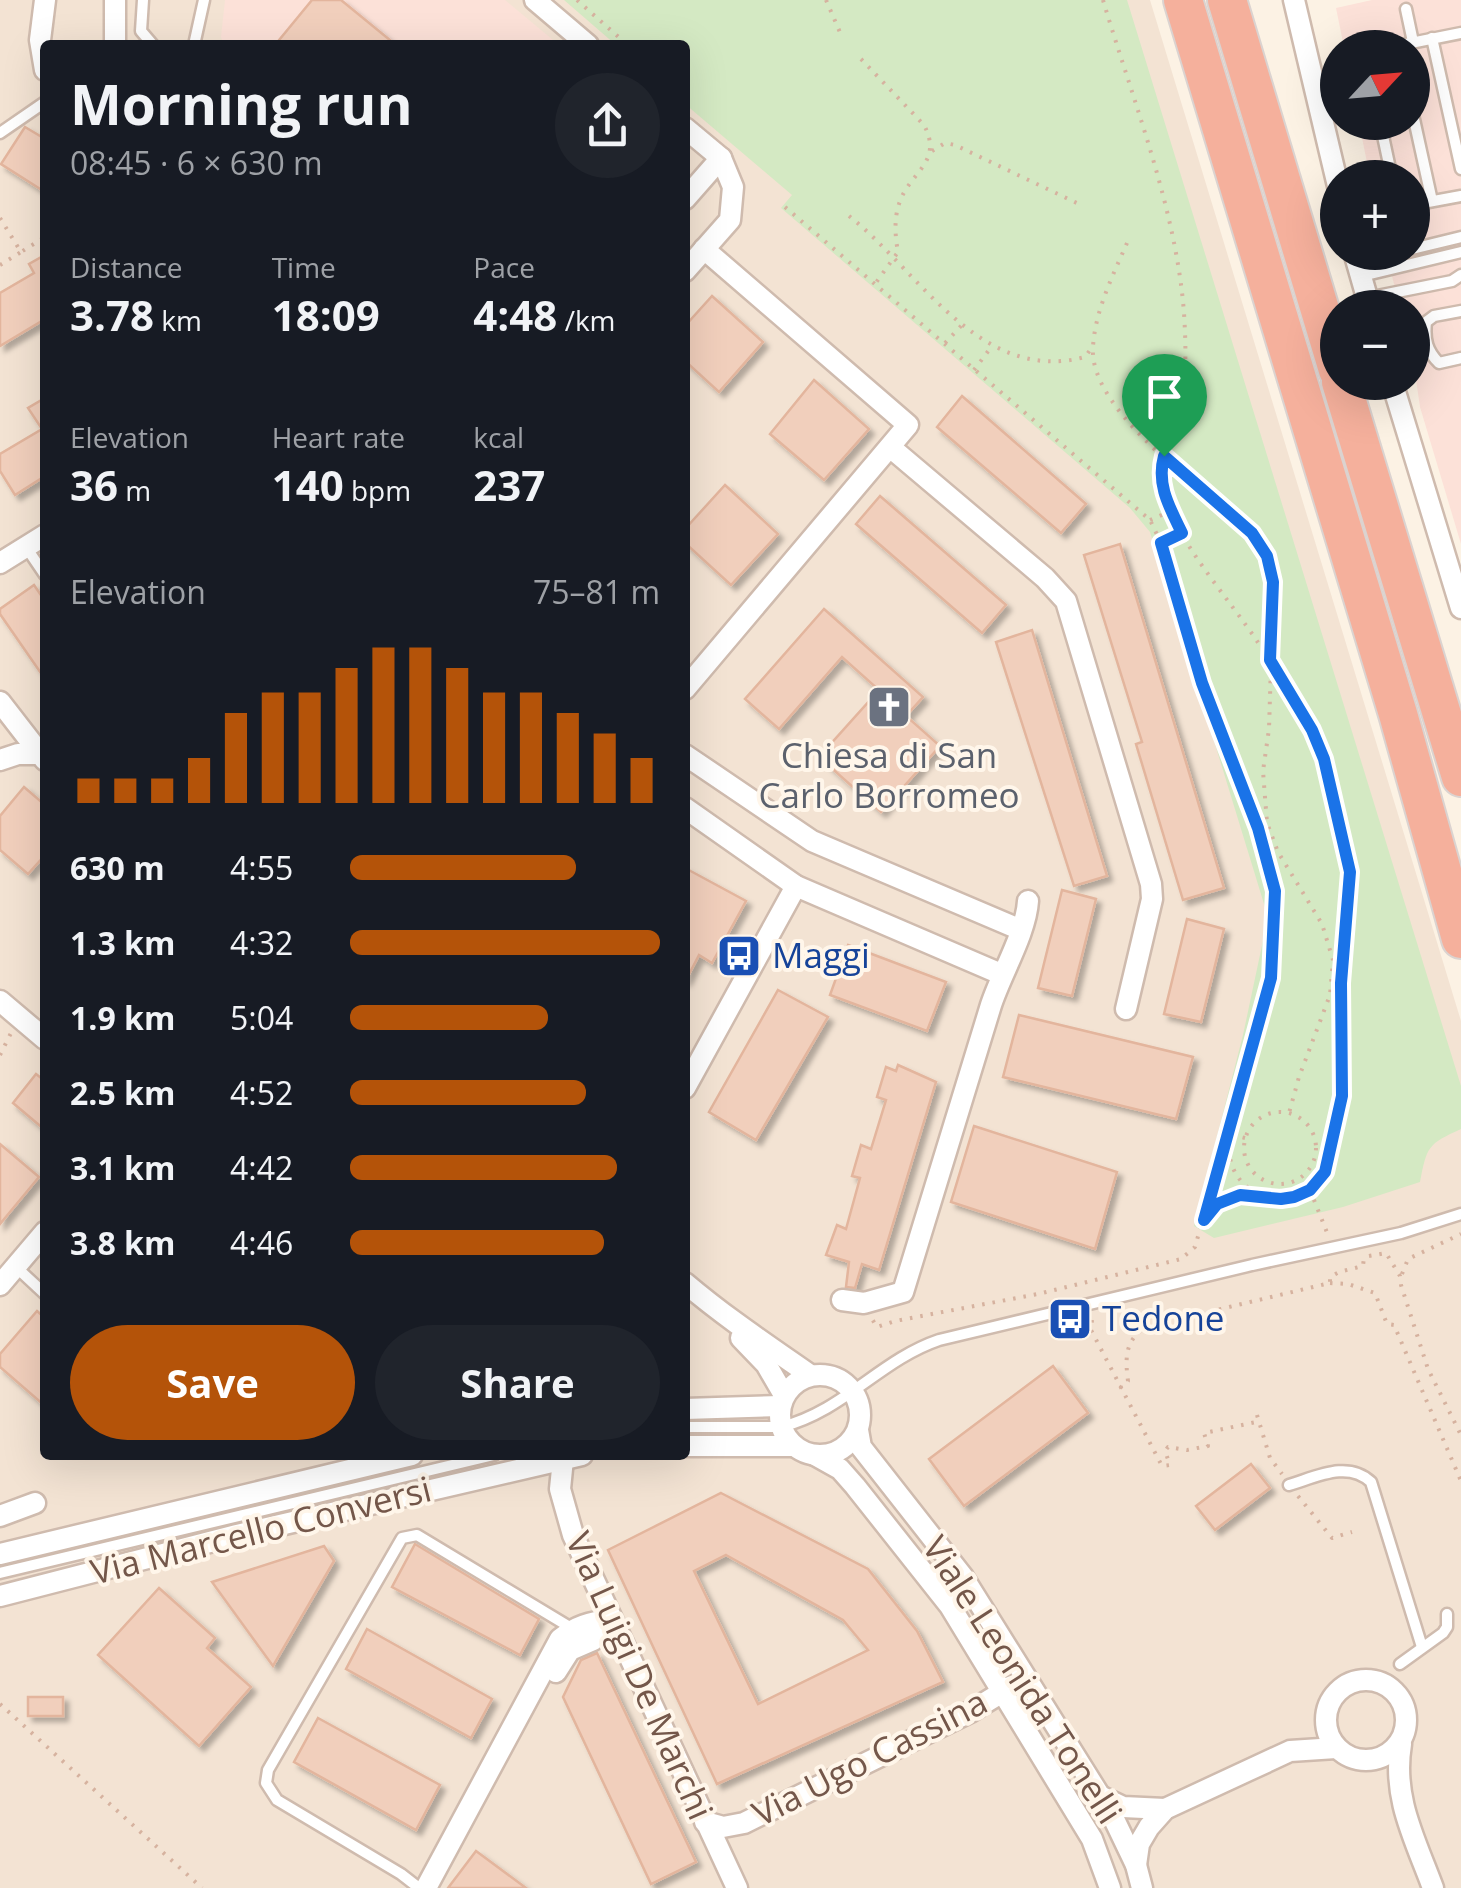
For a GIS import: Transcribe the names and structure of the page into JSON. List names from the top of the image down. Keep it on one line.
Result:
{"streets":{"street":["Via Marcello Conversi","Via Luigi De Marchi","Viale Leonida Tonelli","Via Ugo Cassina"]},"crossings":[["Via Luigi De Marchi","Via Ugo Cassina"],["Viale Leonida Tonelli","Via Ugo Cassina"]],"places":{"church":["Chiesa di San Carlo Borromeo"],"bus stop":["Maggi","Tedone"]},"north":"top right","page":{"map_buttons":["+","−"],"heading":["Morning run","08:45 · 6 × 630 m"],"stats":[["Distance","3.78 km"],["Time","18:09"],["Pace","4:48 /km"],["Elevation","36 m"],["Heart rate","140 bpm"],["kcal","237"]],"chart":["Elevation","75–81 m"],"list":[{"name":"630 m","note":"4:55"},{"name":"1.3 km","note":"4:32"},{"name":"1.9 km","note":"5:04"},{"name":"2.5 km","note":"4:52"},{"name":"3.1 km","note":"4:42"},{"name":"3.8 km","note":"4:46"}],"buttons":["Save","Share"]}}
